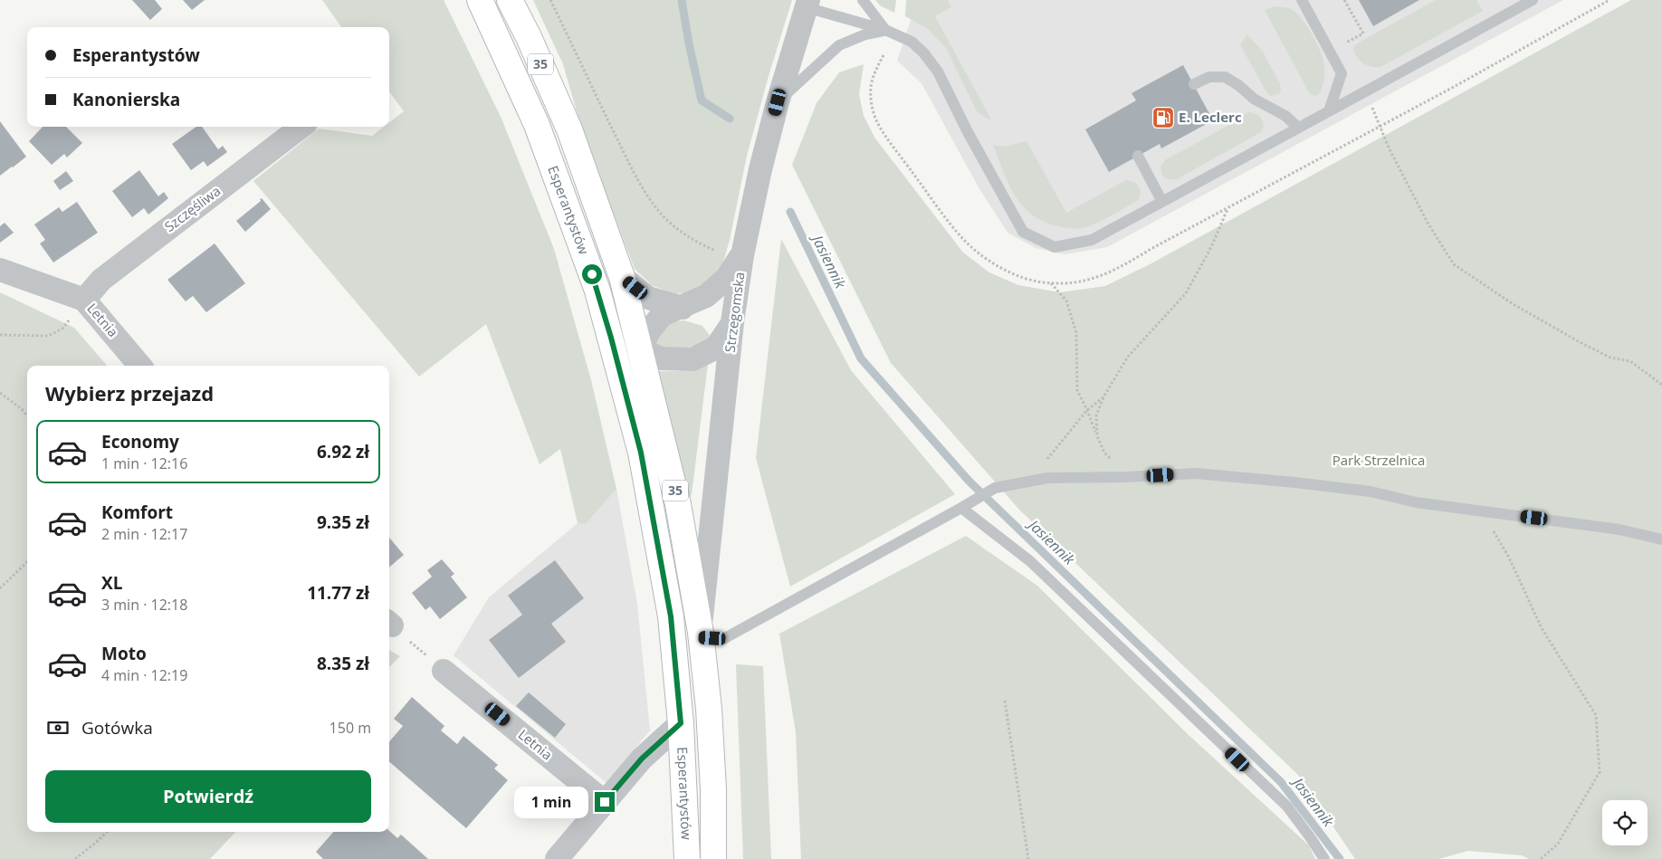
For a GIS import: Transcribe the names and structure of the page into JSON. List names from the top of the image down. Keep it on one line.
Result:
{"streets":{"main road":["35","Esperantystów"],"street":["Szczęśliwa","Strzegomska","Letnia"]},"crossings":[["Szczęśliwa","Letnia"],["Esperantystów","Strzegomska"]],"water":["Jasiennik"],"parks":["Park Strzelnica"],"places":{"fuel station":["E. Leclerc"]},"page":{"banner":["Esperantystów","Kanonierska"],"heading":"Wybierz przejazd","list":[{"name":"Economy","note":"1 min · 12:16","value":"6.92 zł"},{"name":"Komfort","note":"2 min · 12:17","value":"9.35 zł"},{"name":"XL","note":"3 min · 12:18","value":"11.77 zł"},{"name":"Moto","note":"4 min · 12:19","value":"8.35 zł"}],"pay":["Gotówka","150 m"],"buttons":"Potwierdź","bubble":"1 min"}}
